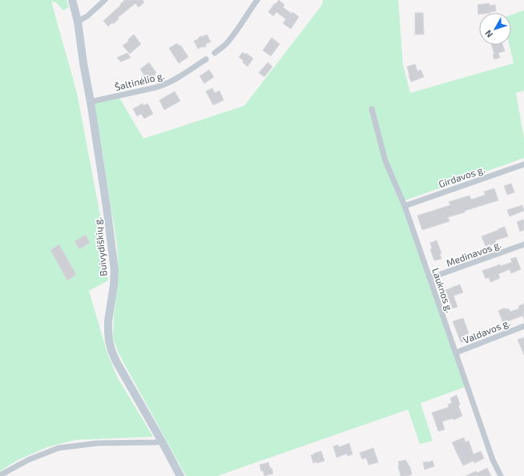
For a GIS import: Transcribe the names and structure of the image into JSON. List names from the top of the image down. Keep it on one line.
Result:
{"streets":{"main road":["Buivydiškių g."],"street":["Šaltinėlio g.","Girdavos g.","Medinavos g.","Lauknos g.","Valdavos g."]},"crossings":[["Šaltinėlio g.","Buivydiškių g."],["Girdavos g.","Lauknos g."],["Medinavos g.","Lauknos g."],["Lauknos g.","Valdavos g."]],"north":"bottom left"}
